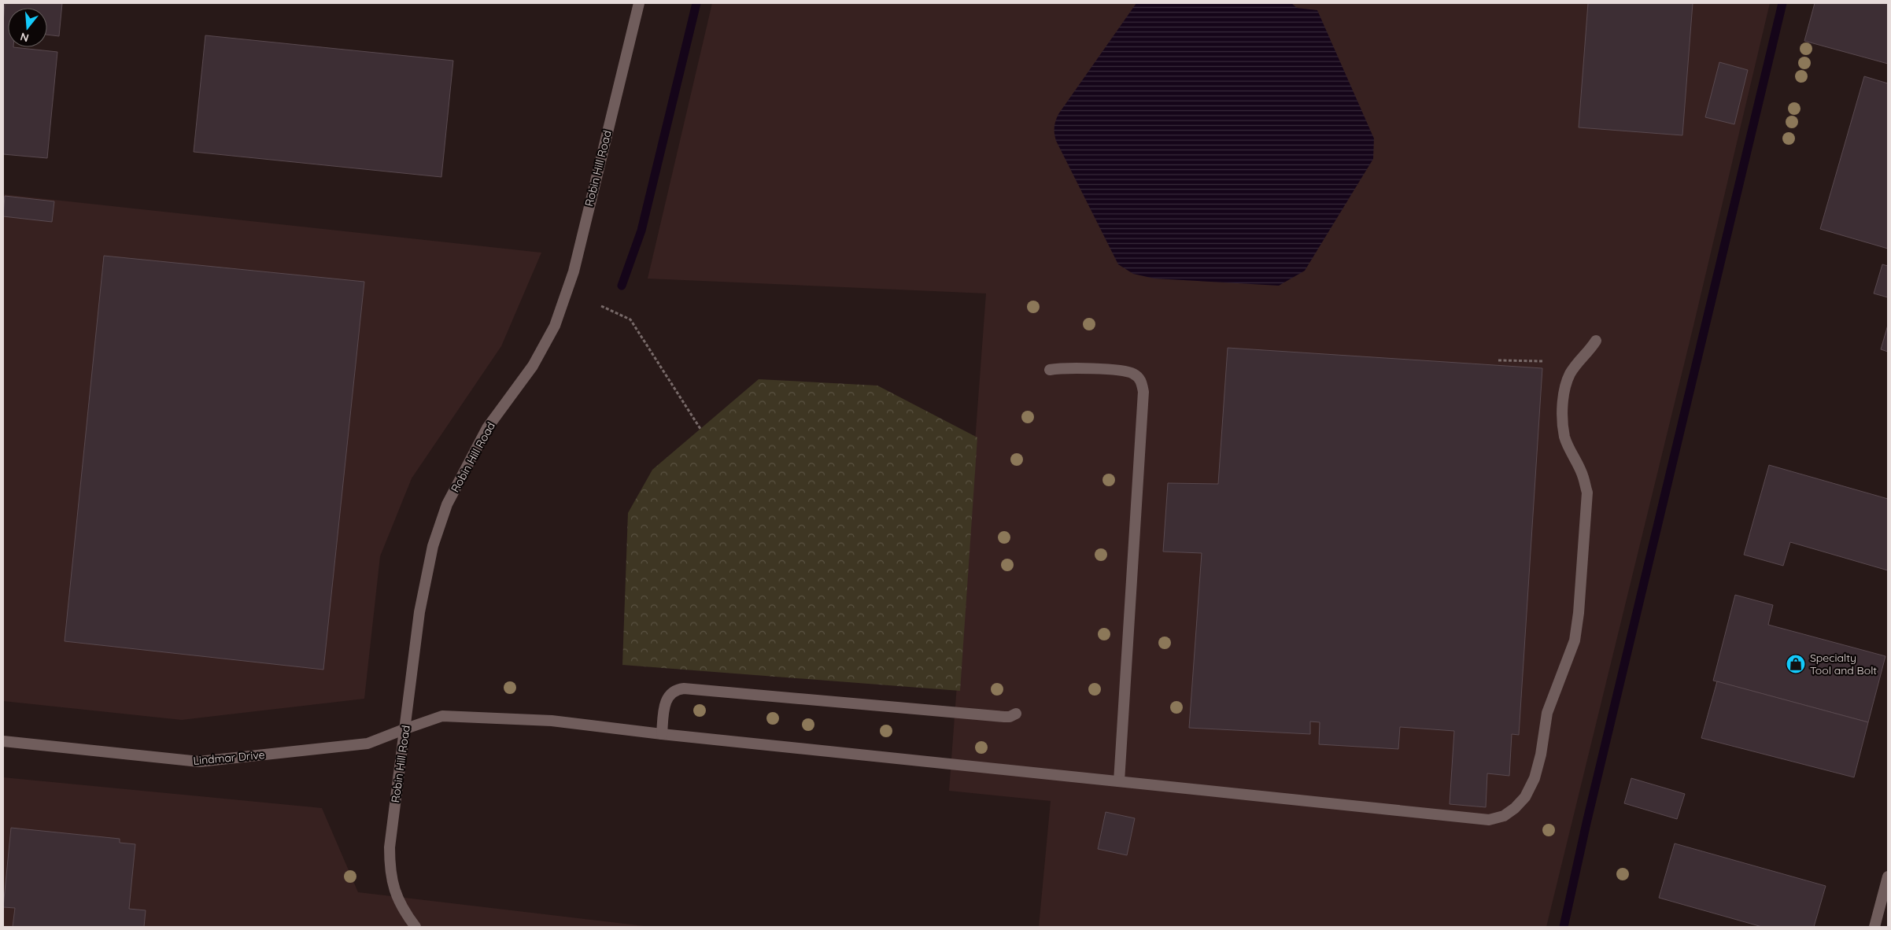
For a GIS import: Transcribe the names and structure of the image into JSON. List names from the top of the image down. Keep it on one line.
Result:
{"streets":{"street":["Robin Hill Road","Lindmar Drive"]},"crossings":[["Robin Hill Road","Lindmar Drive"]],"places":{"shop":["Specialty Tool and Bolt"]},"north":"bottom"}
